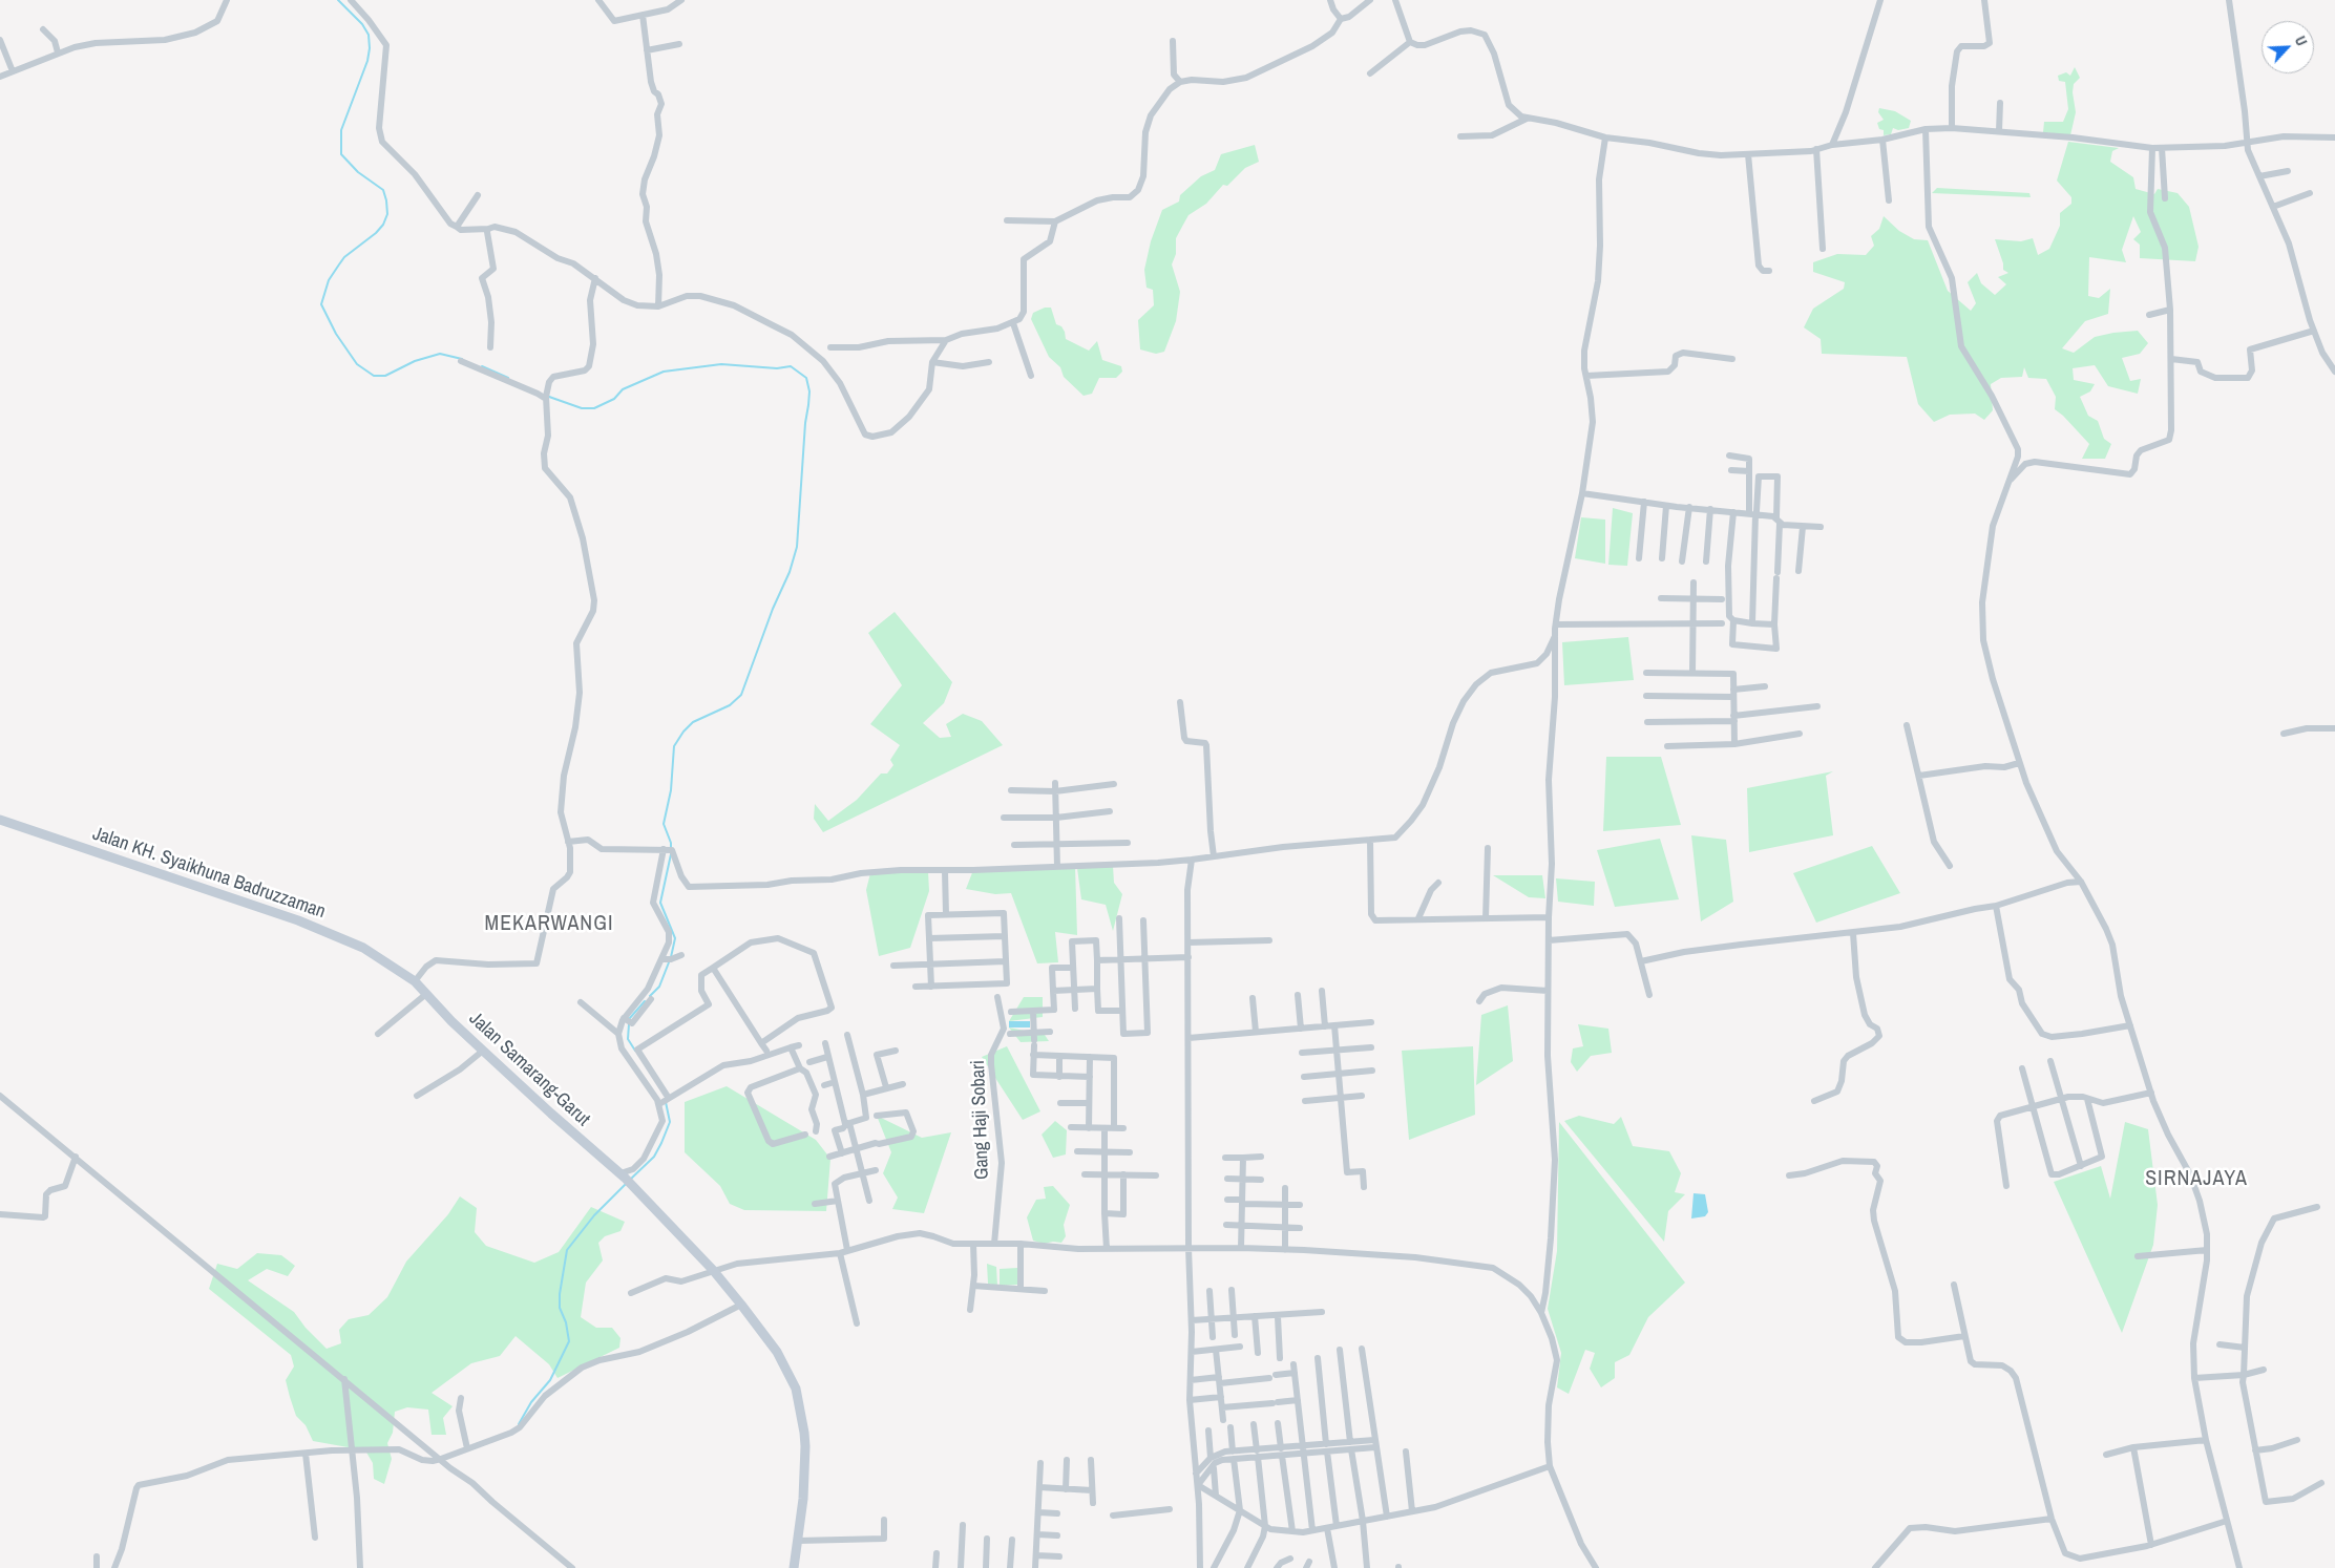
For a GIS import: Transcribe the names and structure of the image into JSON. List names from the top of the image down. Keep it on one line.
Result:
{"streets":{"main road":["Jalan KH. Syaikhuna Badruzzaman","Jalan Samarang-Garut"],"street":["Gang Haji Sobari"]},"crossings":[["Jalan KH. Syaikhuna Badruzzaman","Jalan Samarang-Garut"]],"districts":["MEKARWANGI","SIRNAJAYA"],"north":"top right"}
